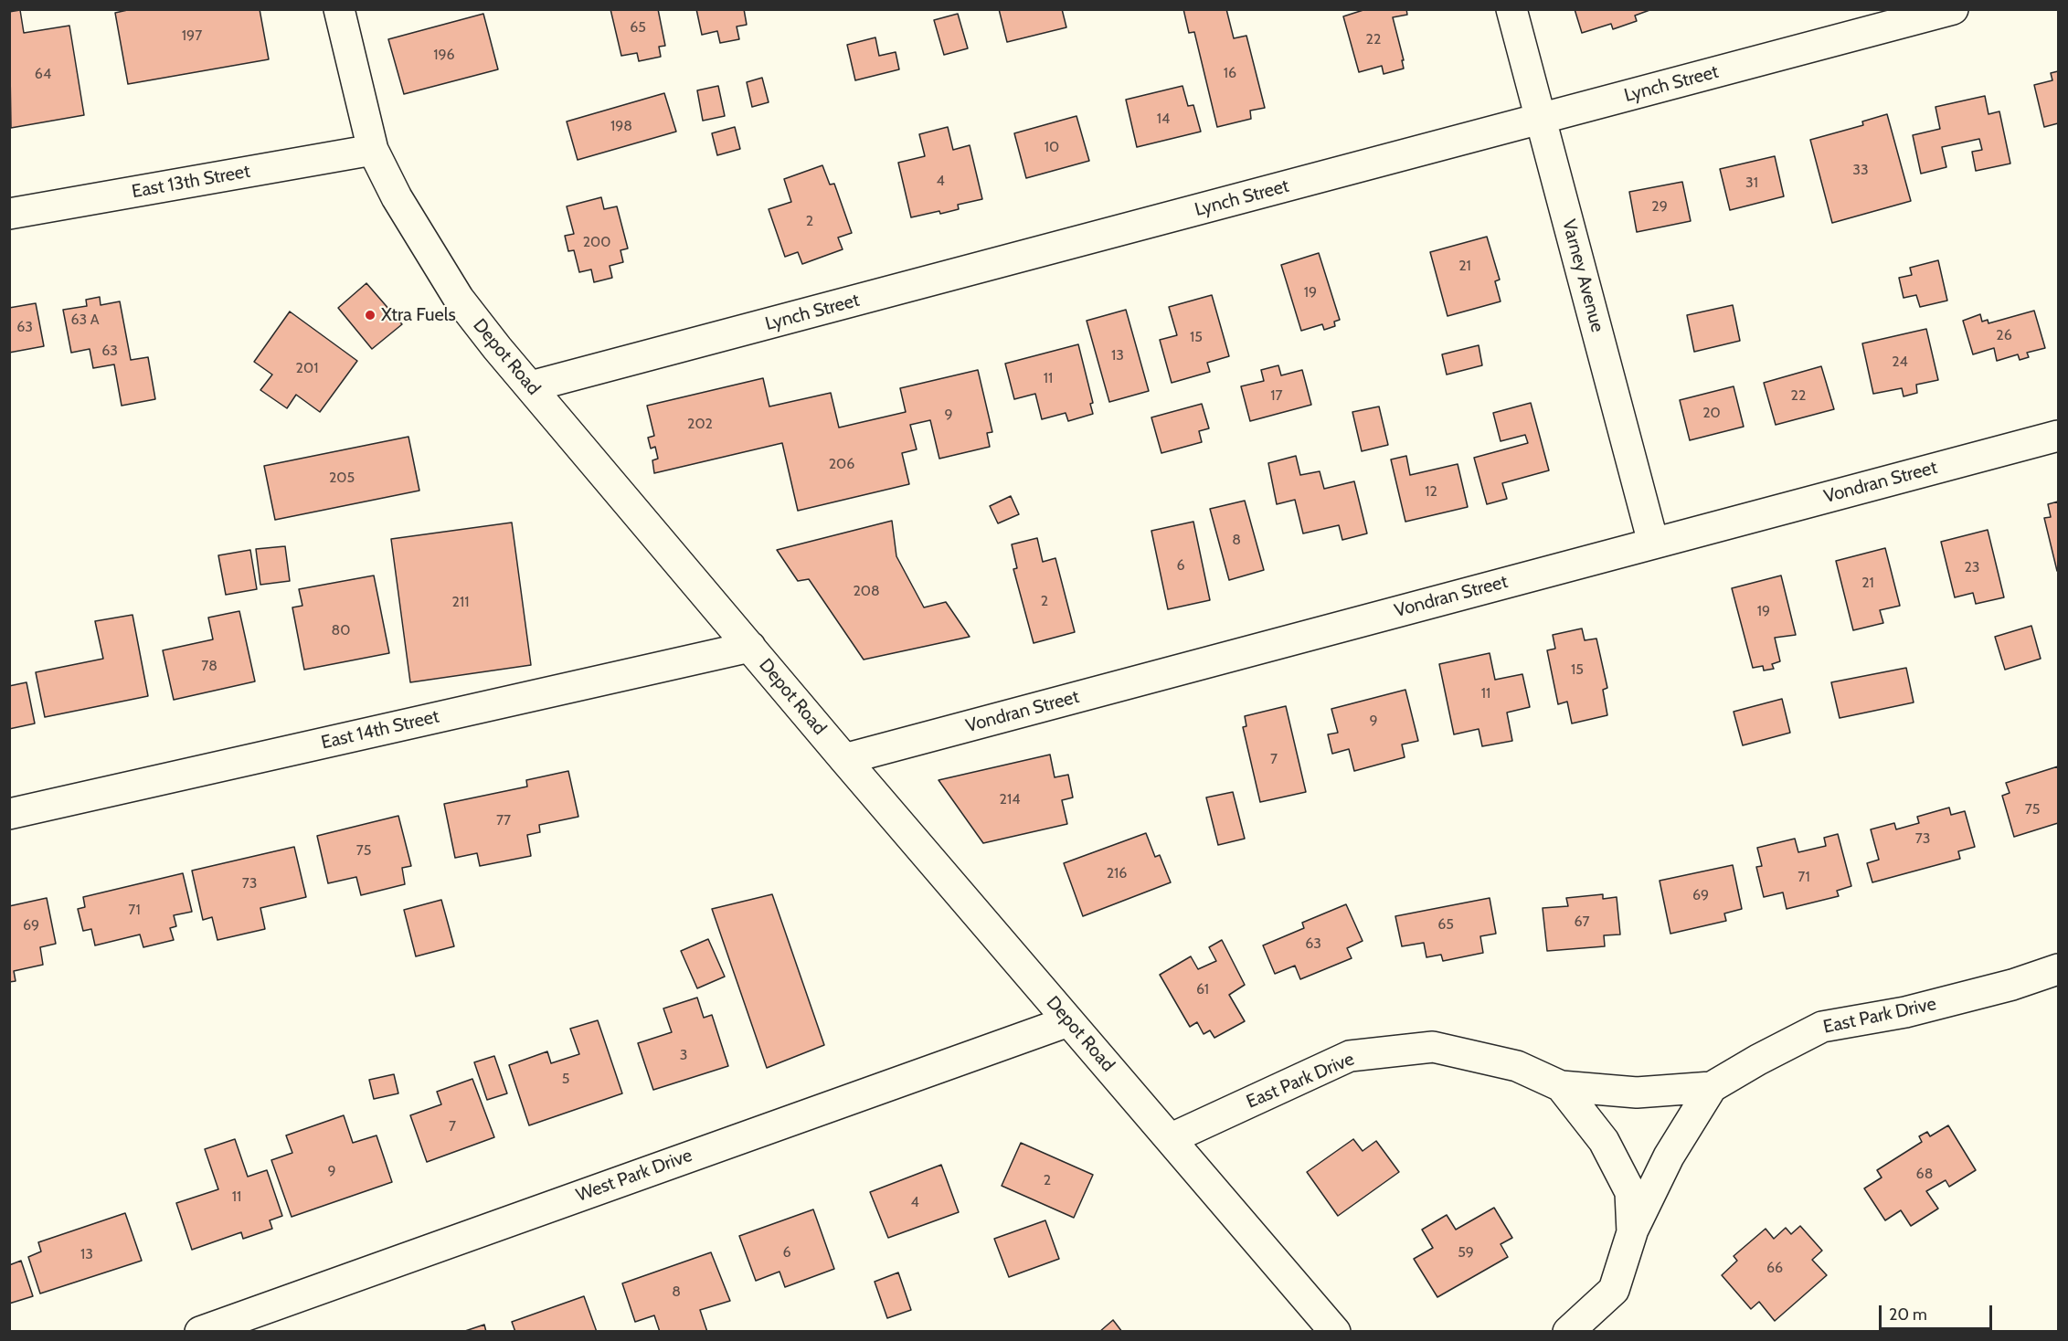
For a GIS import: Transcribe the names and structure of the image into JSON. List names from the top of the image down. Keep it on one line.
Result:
{"streets":{"street":["Lynch Street","East 13th Street","Varney Avenue","Depot Road","Vondran Street","East 14th Street","East Park Drive","West Park Drive"]},"crossings":[["Lynch Street","Varney Avenue"],["Lynch Street","Depot Road"],["East 13th Street","Depot Road"],["Varney Avenue","Vondran Street"],["Depot Road","Vondran Street"],["Depot Road","East 14th Street"],["Depot Road","East Park Drive"],["Depot Road","West Park Drive"]],"places":["Xtra Fuels"],"house_numbers":["65","197","22","196","16","64","14","198","10","33","4","31","29","2","200","21","19","63 A","63","26","15","63","13","24","201","11","17","22","20","9","202","206","205","12","8","6","23","21","208","2","211","19","80","78","15","11","9","7","214","75","77","73","75","216","71","73","69","71","67","65","69","63","61","3","5","7","9","68","2","11","4","6","59","13","66","8"],"scale_bar":"20 m"}
